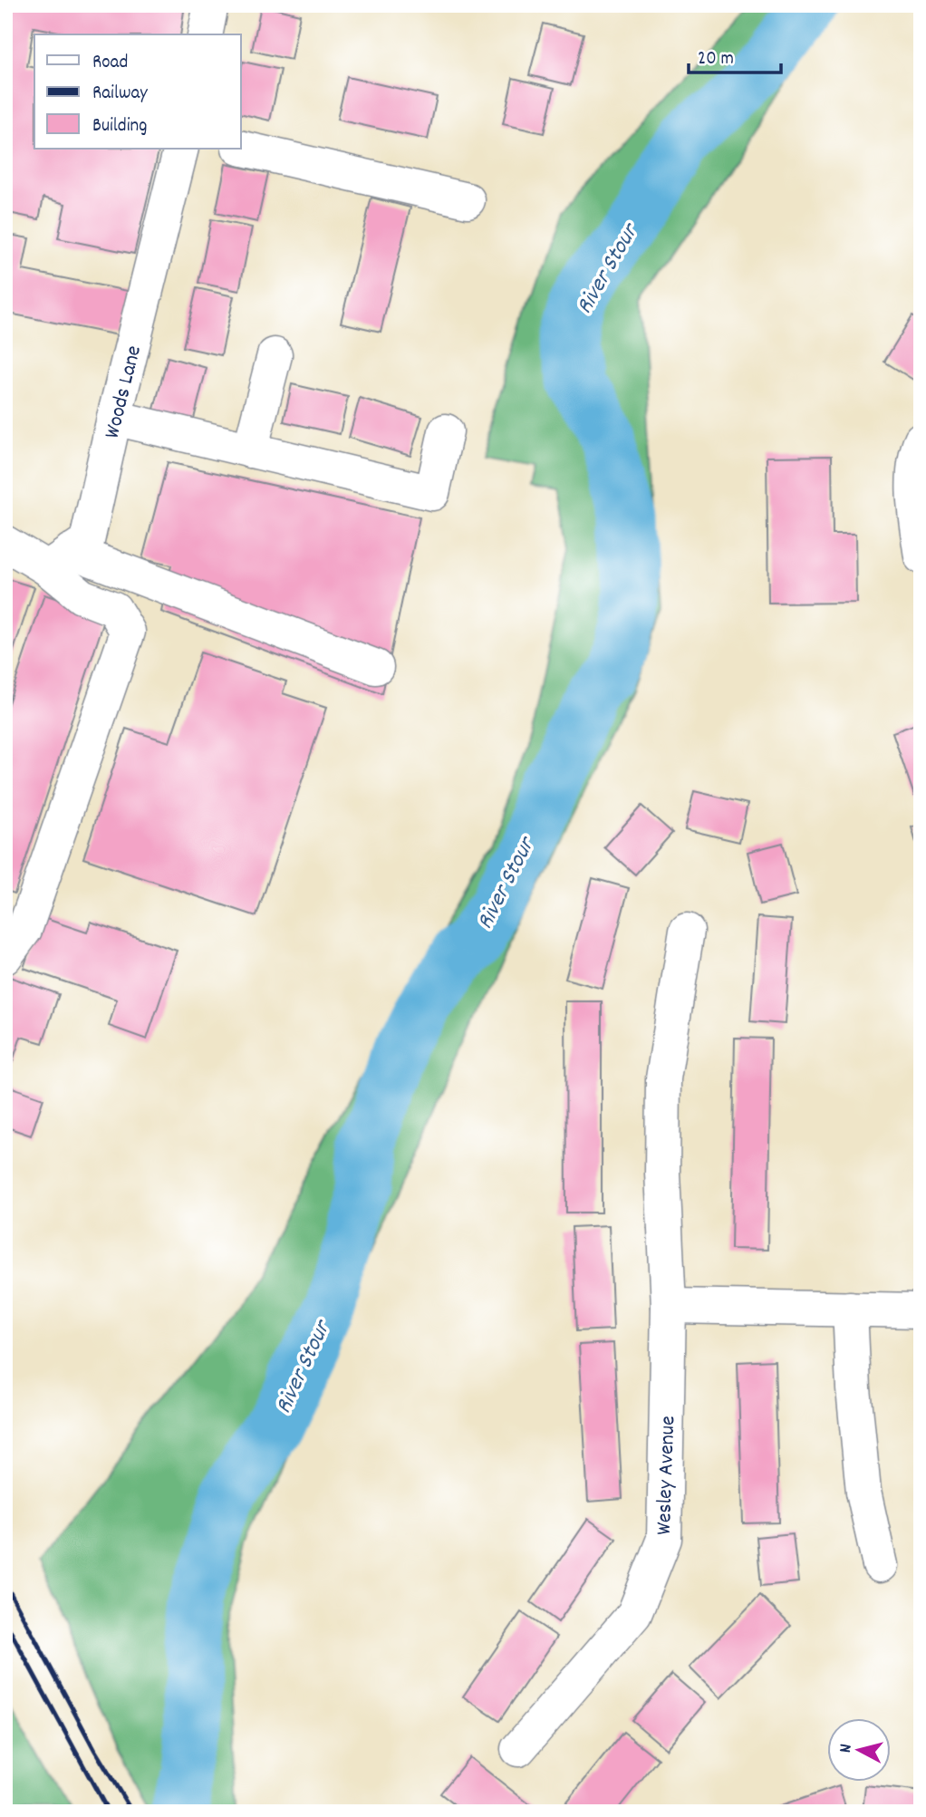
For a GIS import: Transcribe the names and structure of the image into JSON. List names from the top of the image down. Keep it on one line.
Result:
{"streets":{"street":["Woods Lane","Wesley Avenue"]},"water":["River Stour"],"legend":["Road","Railway","Building"],"scale_bar":"20 m","north":"left"}
